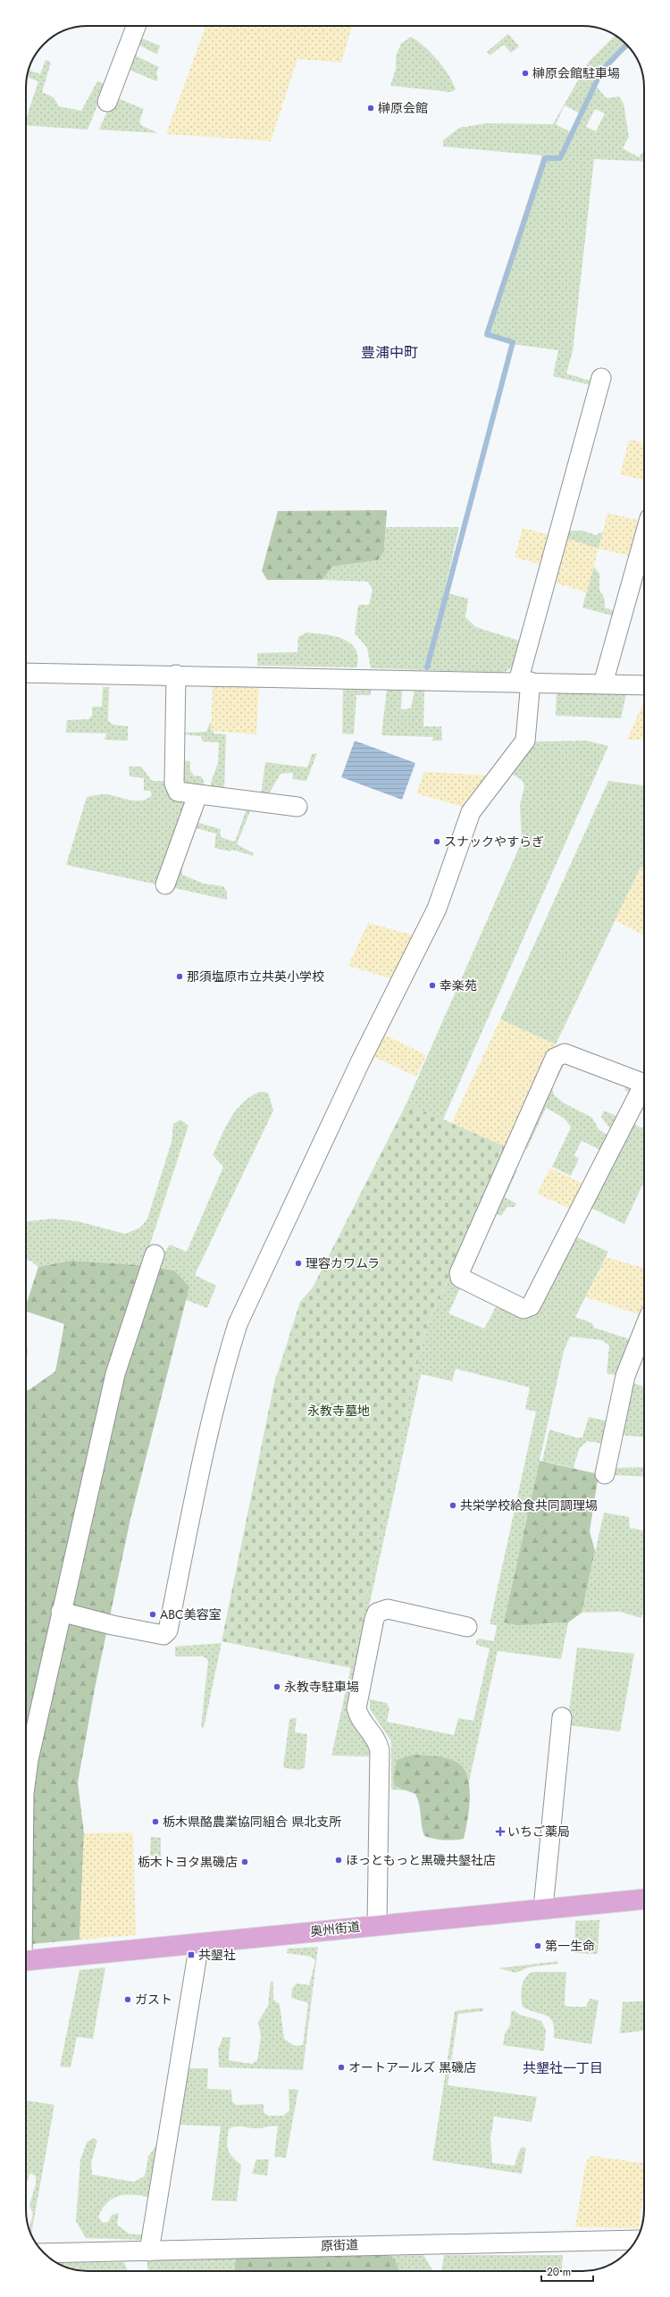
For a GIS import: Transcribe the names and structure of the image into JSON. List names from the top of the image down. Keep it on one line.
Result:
{"streets":{"main road":["奥州街道"],"street":["原街道"]},"districts":["豊浦中町","共墾社一丁目"],"parks":["永教寺墓地"],"places":{"other":["榊原会館駐車場","榊原会館","スナックやすらぎ","那須塩原市立共英小学校","幸楽苑","理容カワムラ","共栄学校給食共同調理場","ABC美容室","永教寺駐車場","栃木県酪農業協同組合 県北支所","ほっともっと黒磯共墾社店","栃木トヨタ黒磯店","第一生命","ガスト","オートアールズ 黒磯店"],"health":["いちご薬局"],"transit":["共墾社"]},"scale_bar":"20 m"}
